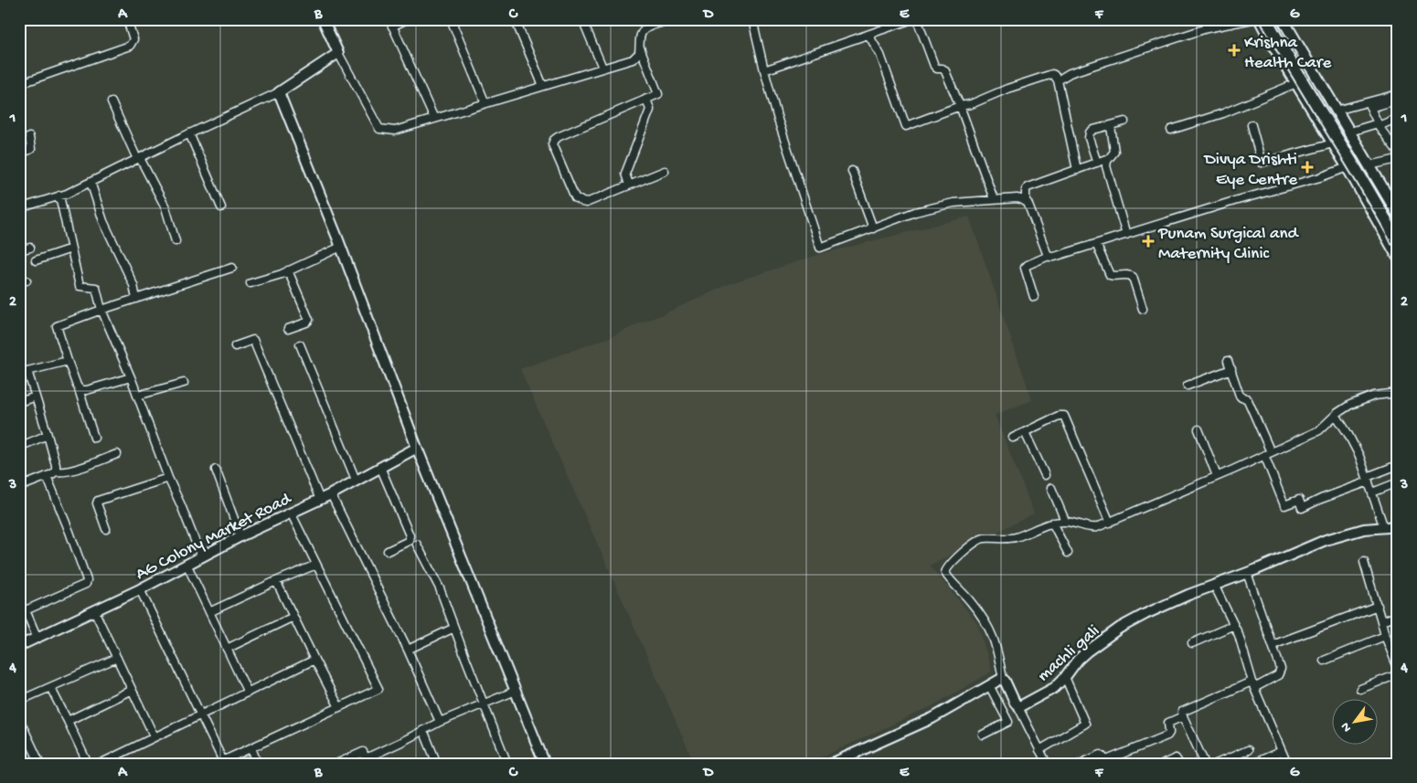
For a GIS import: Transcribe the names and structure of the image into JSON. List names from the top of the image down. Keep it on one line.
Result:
{"streets":{"street":["AG Colony Market Road","machli gali"]},"places":{"health":["Krishna Health Care","Divya Drishti Eye Centre","Punam Surgical and Maternity Clinic"]},"north":"bottom left","grid":{"columns":["A","B","C","D","E","F","G"],"rows":["1","2","3","4"]}}
